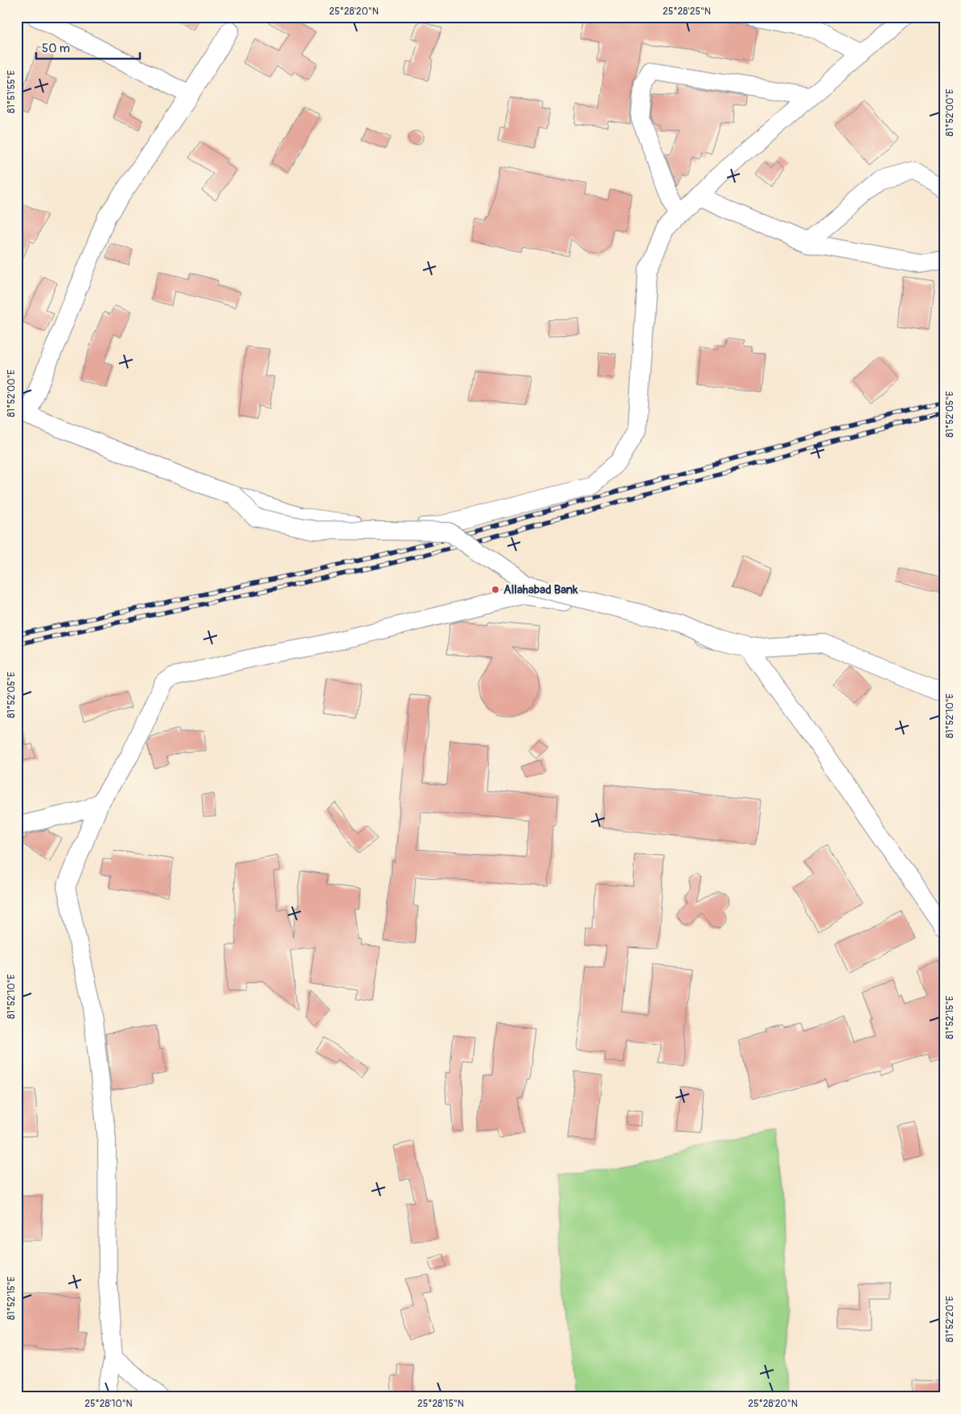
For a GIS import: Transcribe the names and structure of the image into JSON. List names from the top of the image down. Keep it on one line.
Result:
{"places":["Allahabad Bank"],"scale_bar":"50 m","coordinates":["25°28'20\"N","25°28'25\"N","81°51'55\"E","81°52'00\"E","81°52'05\"E","81°52'10\"E","81°52'15\"E","81°52'20\"E","25°28'10\"N","25°28'15\"N"]}
